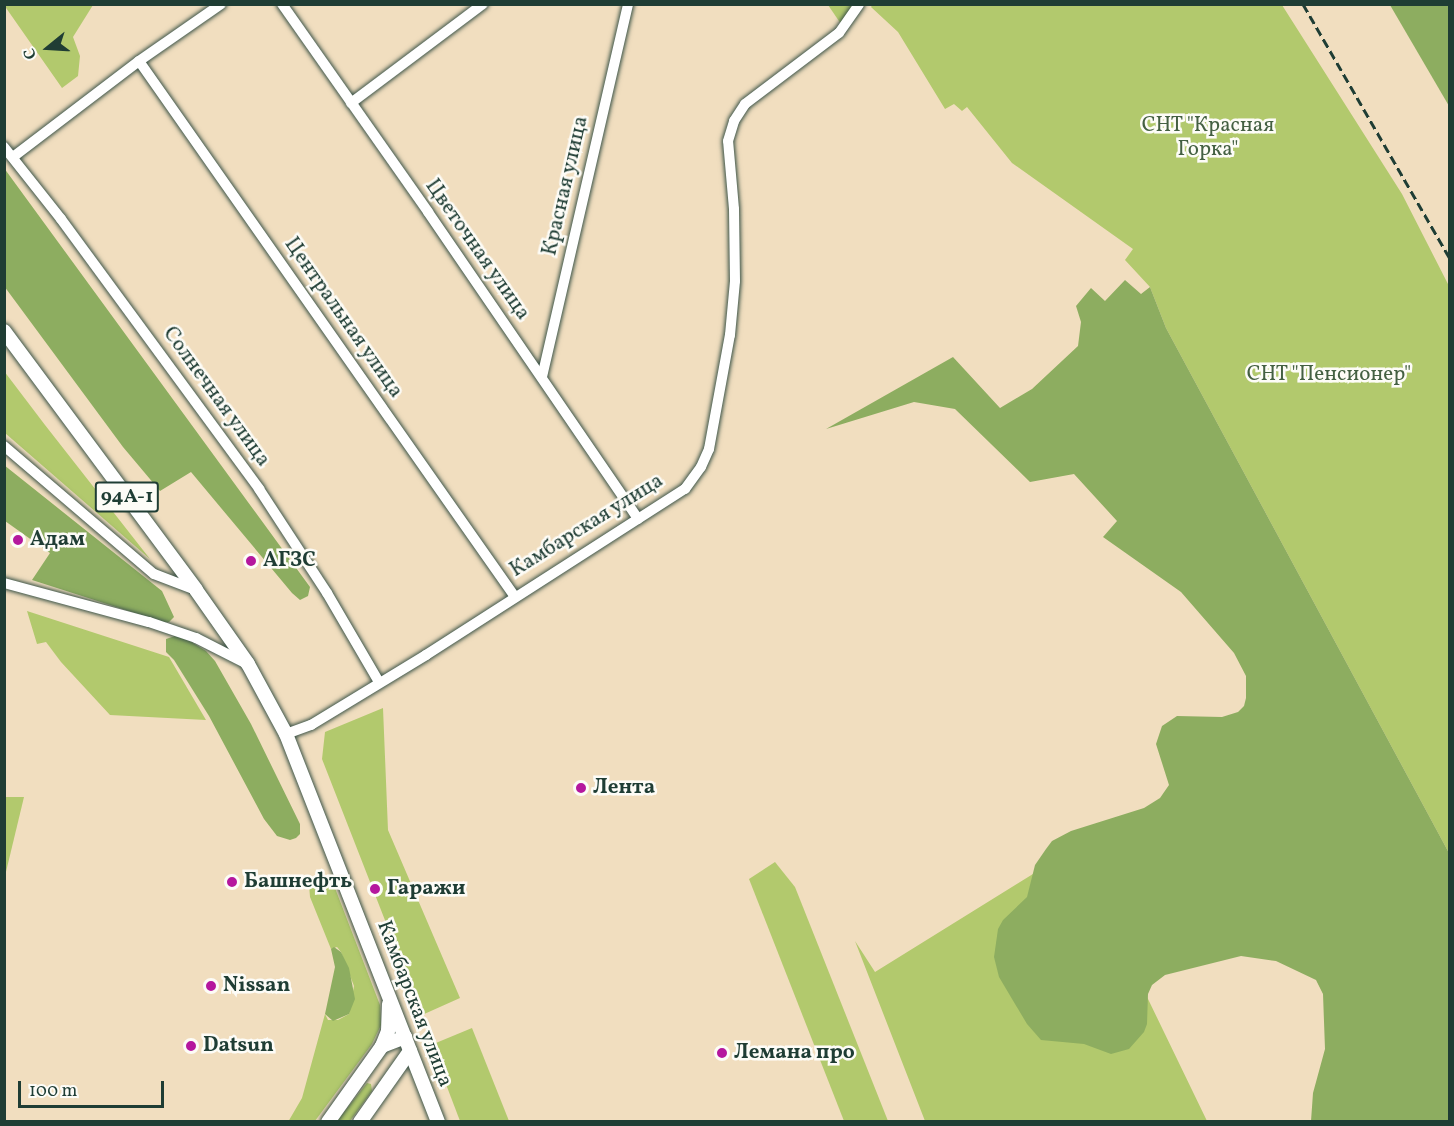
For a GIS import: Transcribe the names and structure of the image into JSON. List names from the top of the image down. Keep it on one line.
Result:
{"streets":{"main road":["94А-1","Камбарская улица"],"street":["Красная улица","Цветочная улица","Центральная улица","Солнечная улица"]},"crossings":[["Красная улица","Цветочная улица"],["Цветочная улица","Камбарская улица"],["Центральная улица","Камбарская улица"],["Солнечная улица","Камбарская улица"],["94А-1","Камбарская улица"]],"parks":["СНТ \"Красная Горка\"","СНТ \"Пенсионер\""],"places":["Адам","АГЗС","Лента","Башнефть","Гаражи","Nissan","Datsun","Лемана про"],"scale_bar":"100 m","north":"left"}
